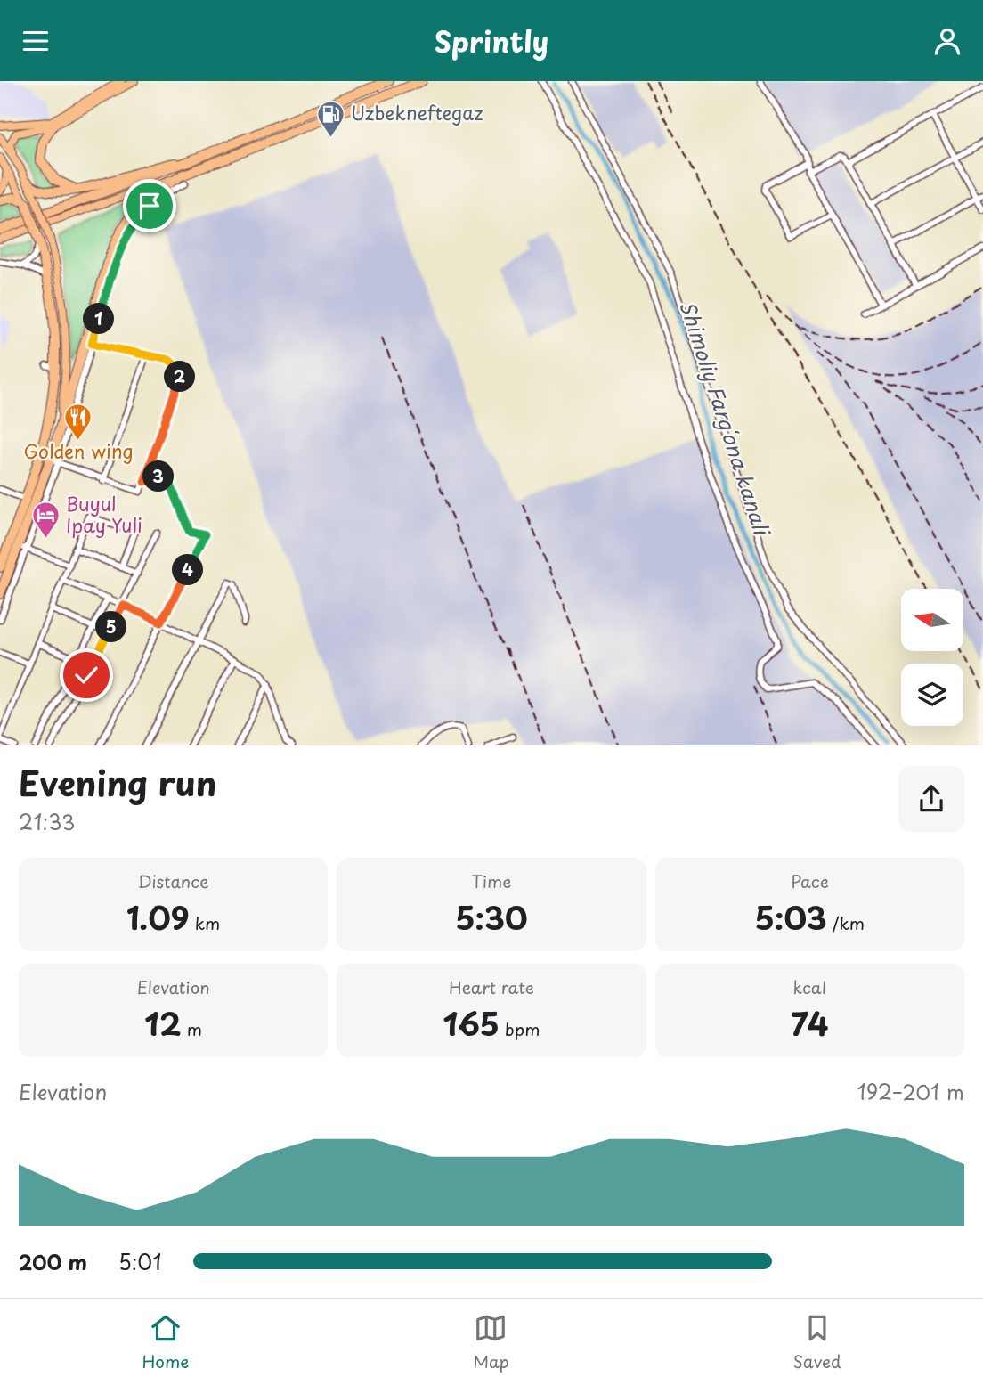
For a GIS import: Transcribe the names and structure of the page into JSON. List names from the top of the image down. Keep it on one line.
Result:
{"water":["Shimoliy Fargʻona kanali"],"places":{"fuel station":["Uzbekneftegaz"],"restaurant":["Golden wing"],"hotel":["Buyul Ipay Yuli"]},"north":"left","page":{"header":"Sprintly","pins":["1","2","3","4","5"],"heading":["Evening run","21:33"],"stats":[["Distance","1.09 km"],["Time","5:30"],["Pace","5:03 /km"],["Elevation","12 m"],["Heart rate","165 bpm"],["kcal","74"]],"chart":["Elevation","192–201 m"],"list":[{"name":"200 m","note":"5:01"}],"tabs":["Home","Map","Saved"]}}
